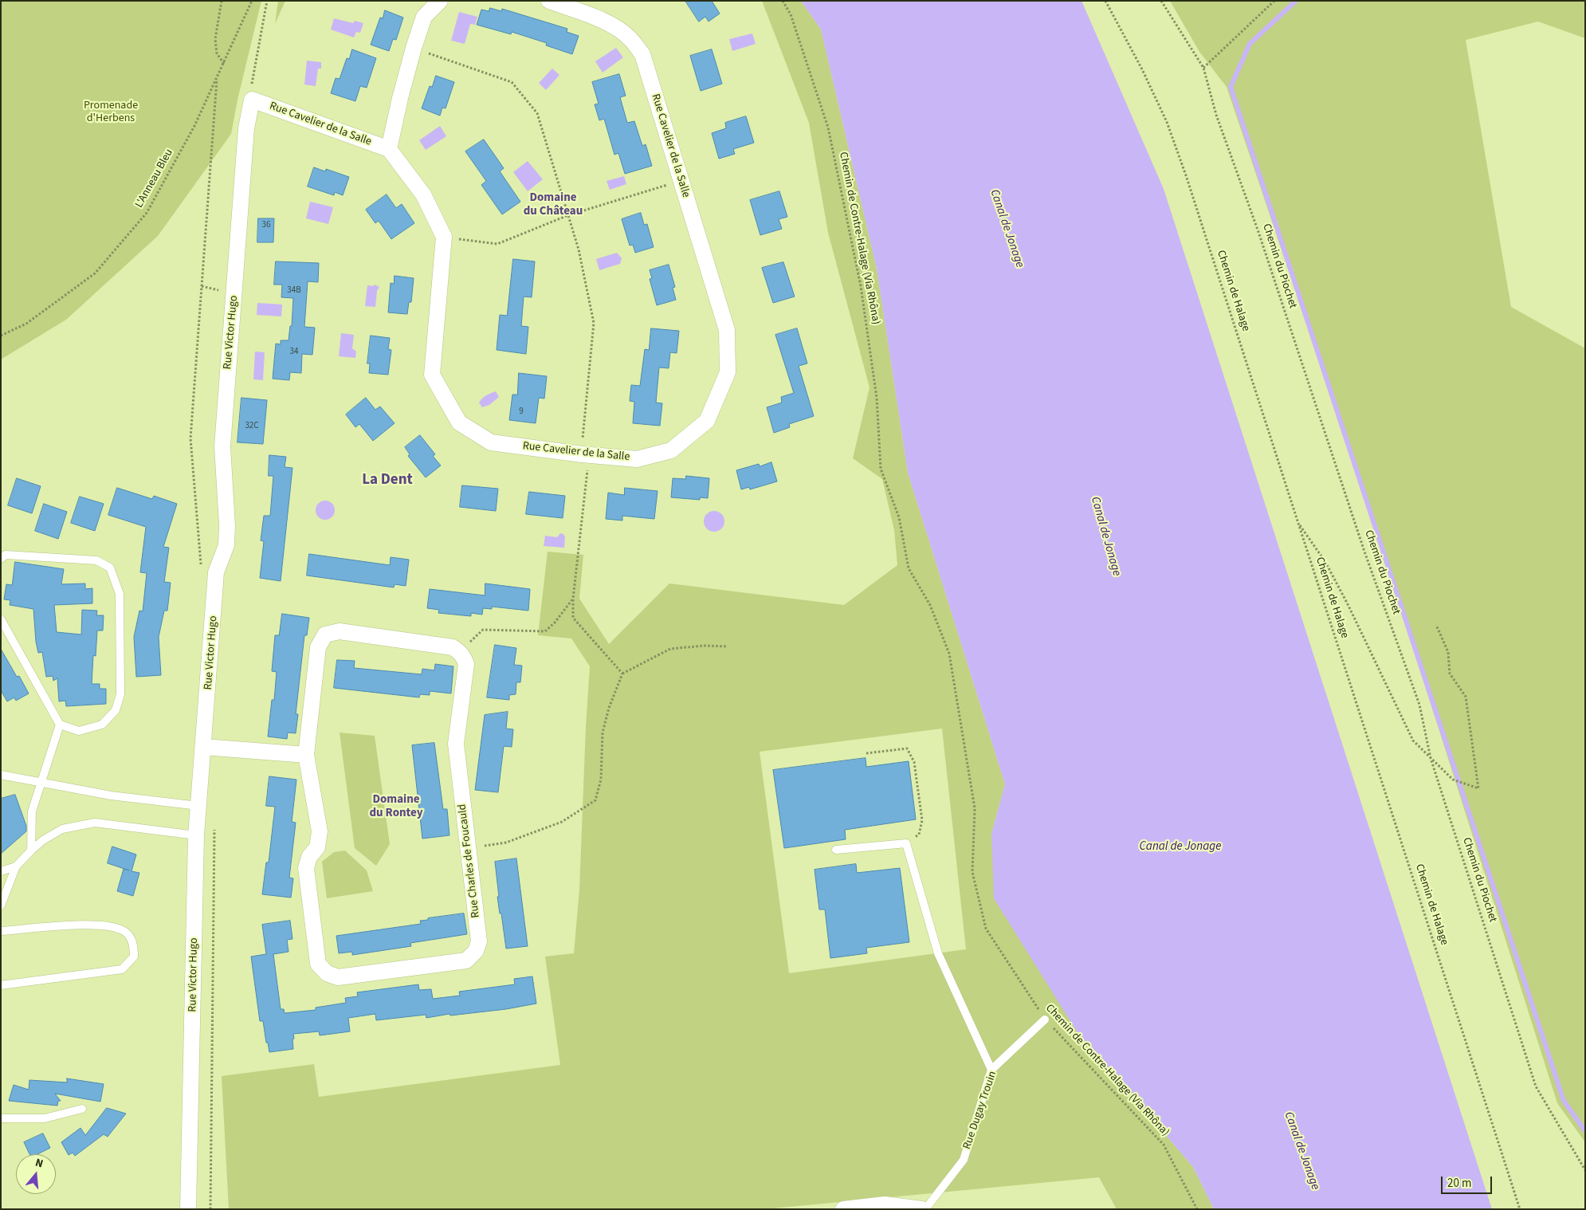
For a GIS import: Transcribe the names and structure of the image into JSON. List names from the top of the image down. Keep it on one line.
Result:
{"streets":{"street":["Rue Cavelier de la Salle","Rue Victor Hugo","Rue Charles de Foucauld"],"lane":["Rue Dugay Trouin"],"path":["L'Anneau Bleu","Chemin de Contre-Halage (Via Rhôna)","Chemin du Piochet","Chemin de Halage"]},"crossings":[["Rue Cavelier de la Salle","Rue Victor Hugo"],["Chemin de Contre-Halage (Via Rhôna)","Rue Dugay Trouin"]],"districts":["Domaine du Château","La Dent","Domaine du Rontey"],"water":["Canal de Jonage"],"parks":["Promenade d'Herbens"],"house_numbers":["36","34B","34","9","32C"],"scale_bar":"20 m","north":"top"}
